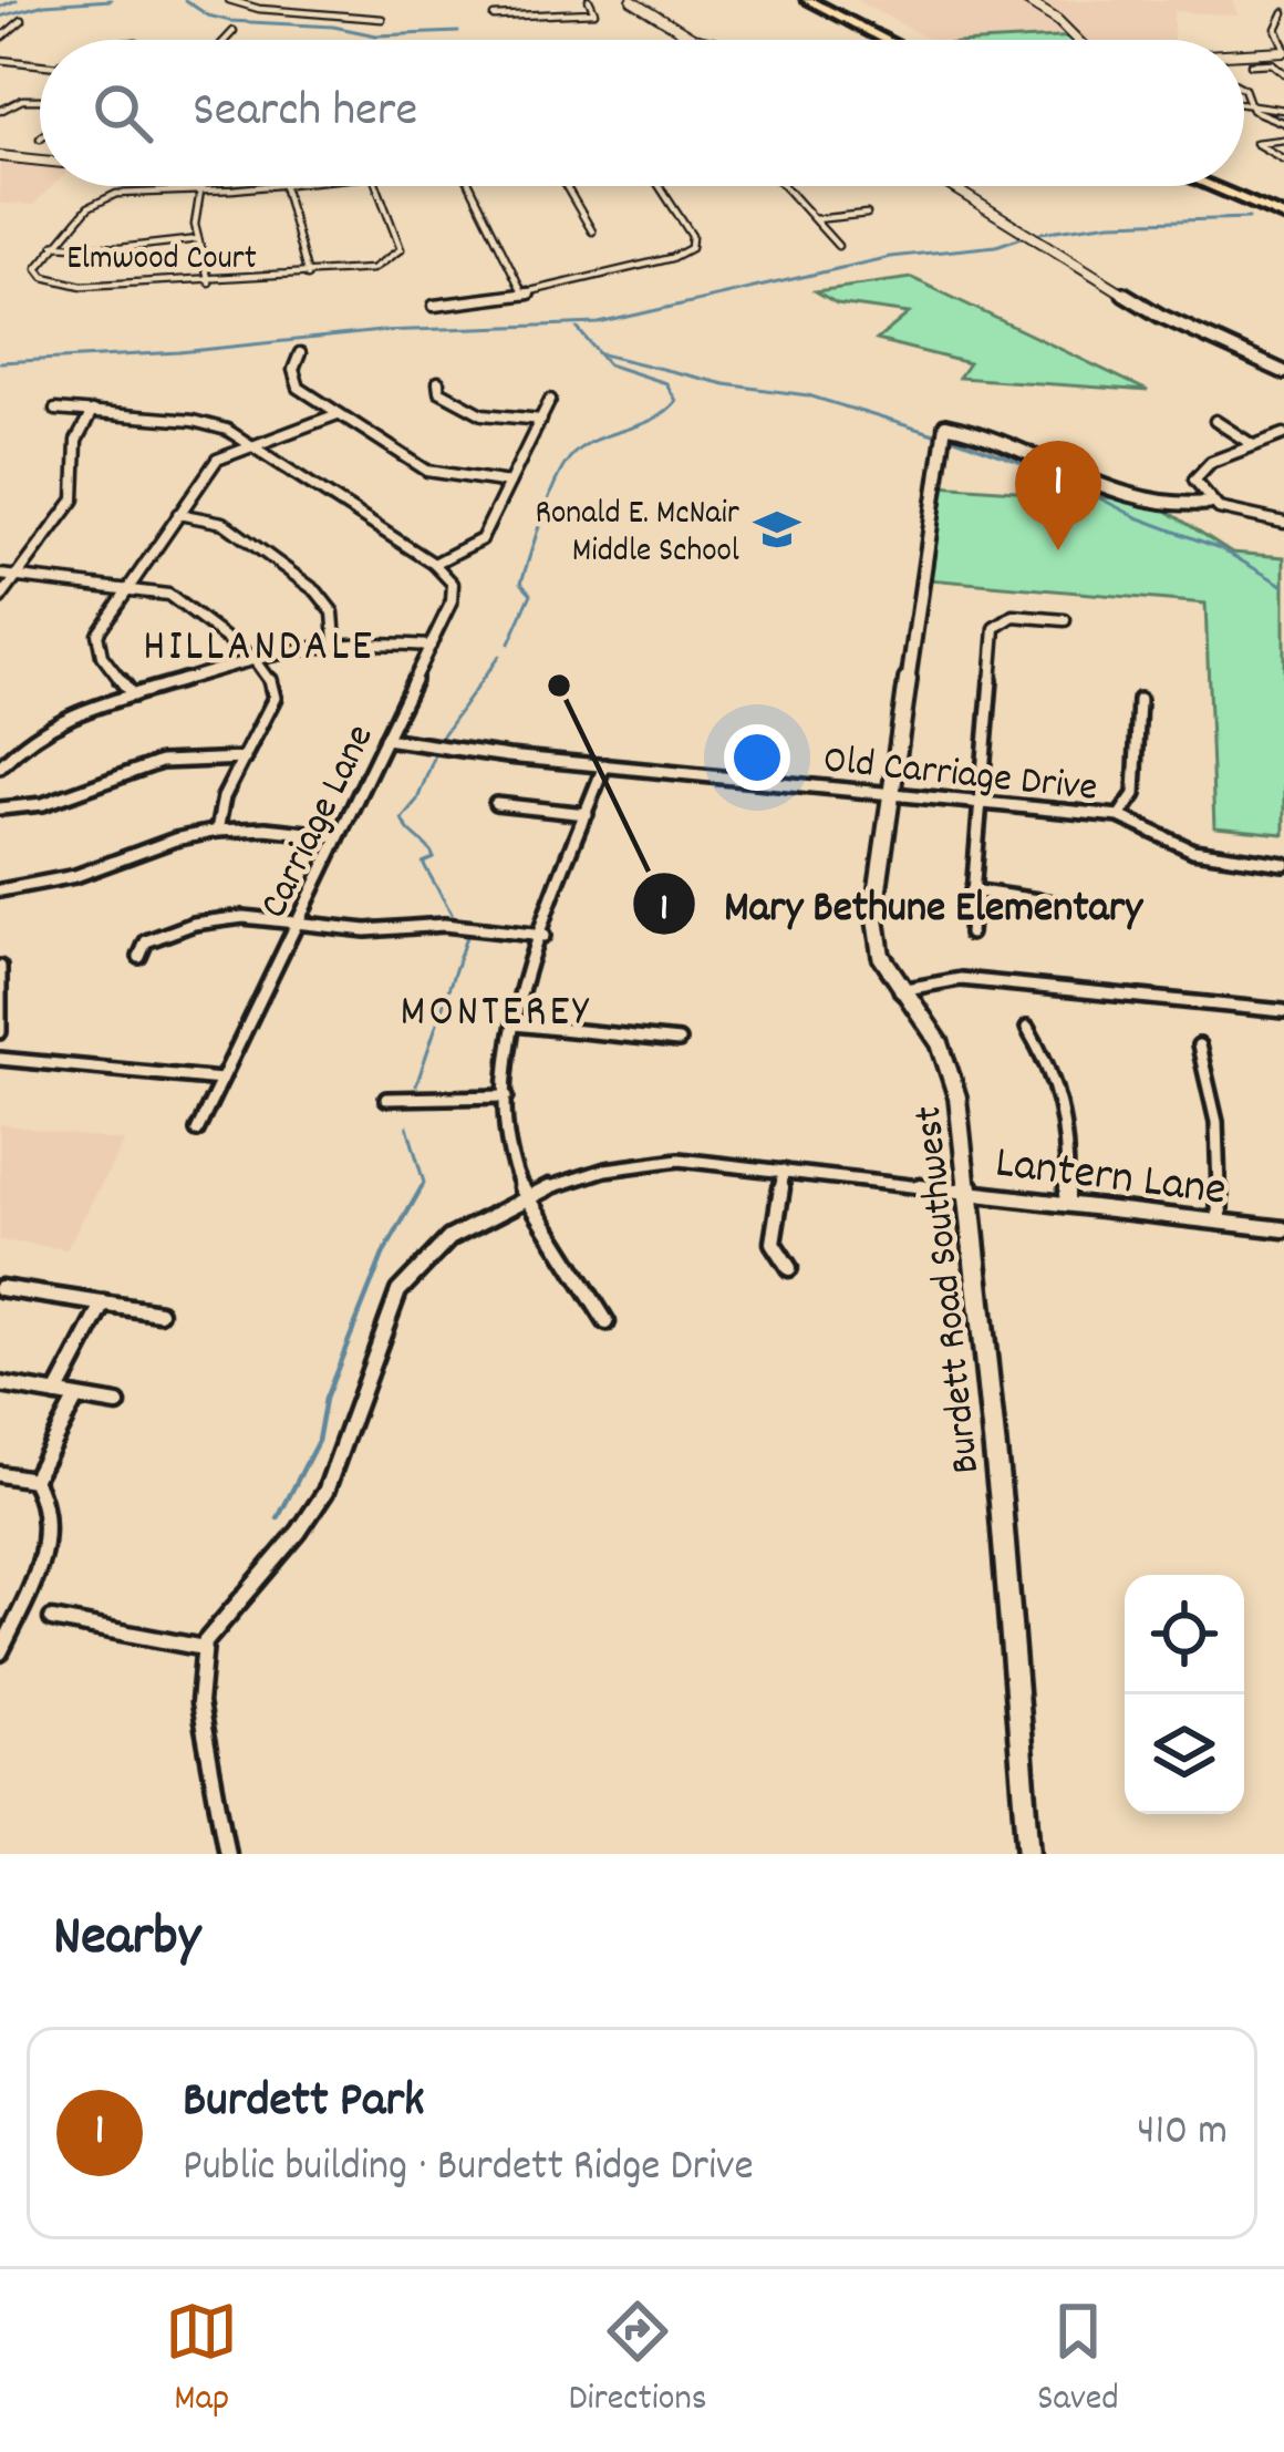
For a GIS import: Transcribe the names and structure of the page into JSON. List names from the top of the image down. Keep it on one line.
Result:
{"streets":{"street":["Elmwood Court","Old Carriage Drive","Carriage Lane","Lantern Lane","Burdett Road Southwest"]},"crossings":[["Old Carriage Drive","Carriage Lane"],["Old Carriage Drive","Burdett Road Southwest"],["Lantern Lane","Burdett Road Southwest"]],"districts":["HILLANDALE","MONTEREY"],"places":{"school or university":["Ronald E. McNair Middle School"],"other":["Mary Bethune Elementary"]},"page":{"search":"Search here","pins":"1","heading":"Nearby","list":[{"mark":"1","name":"Burdett Park","note":"Public building · Burdett Ridge Drive","value":"410 m"}],"nav":["Map","Directions","Saved"]}}
